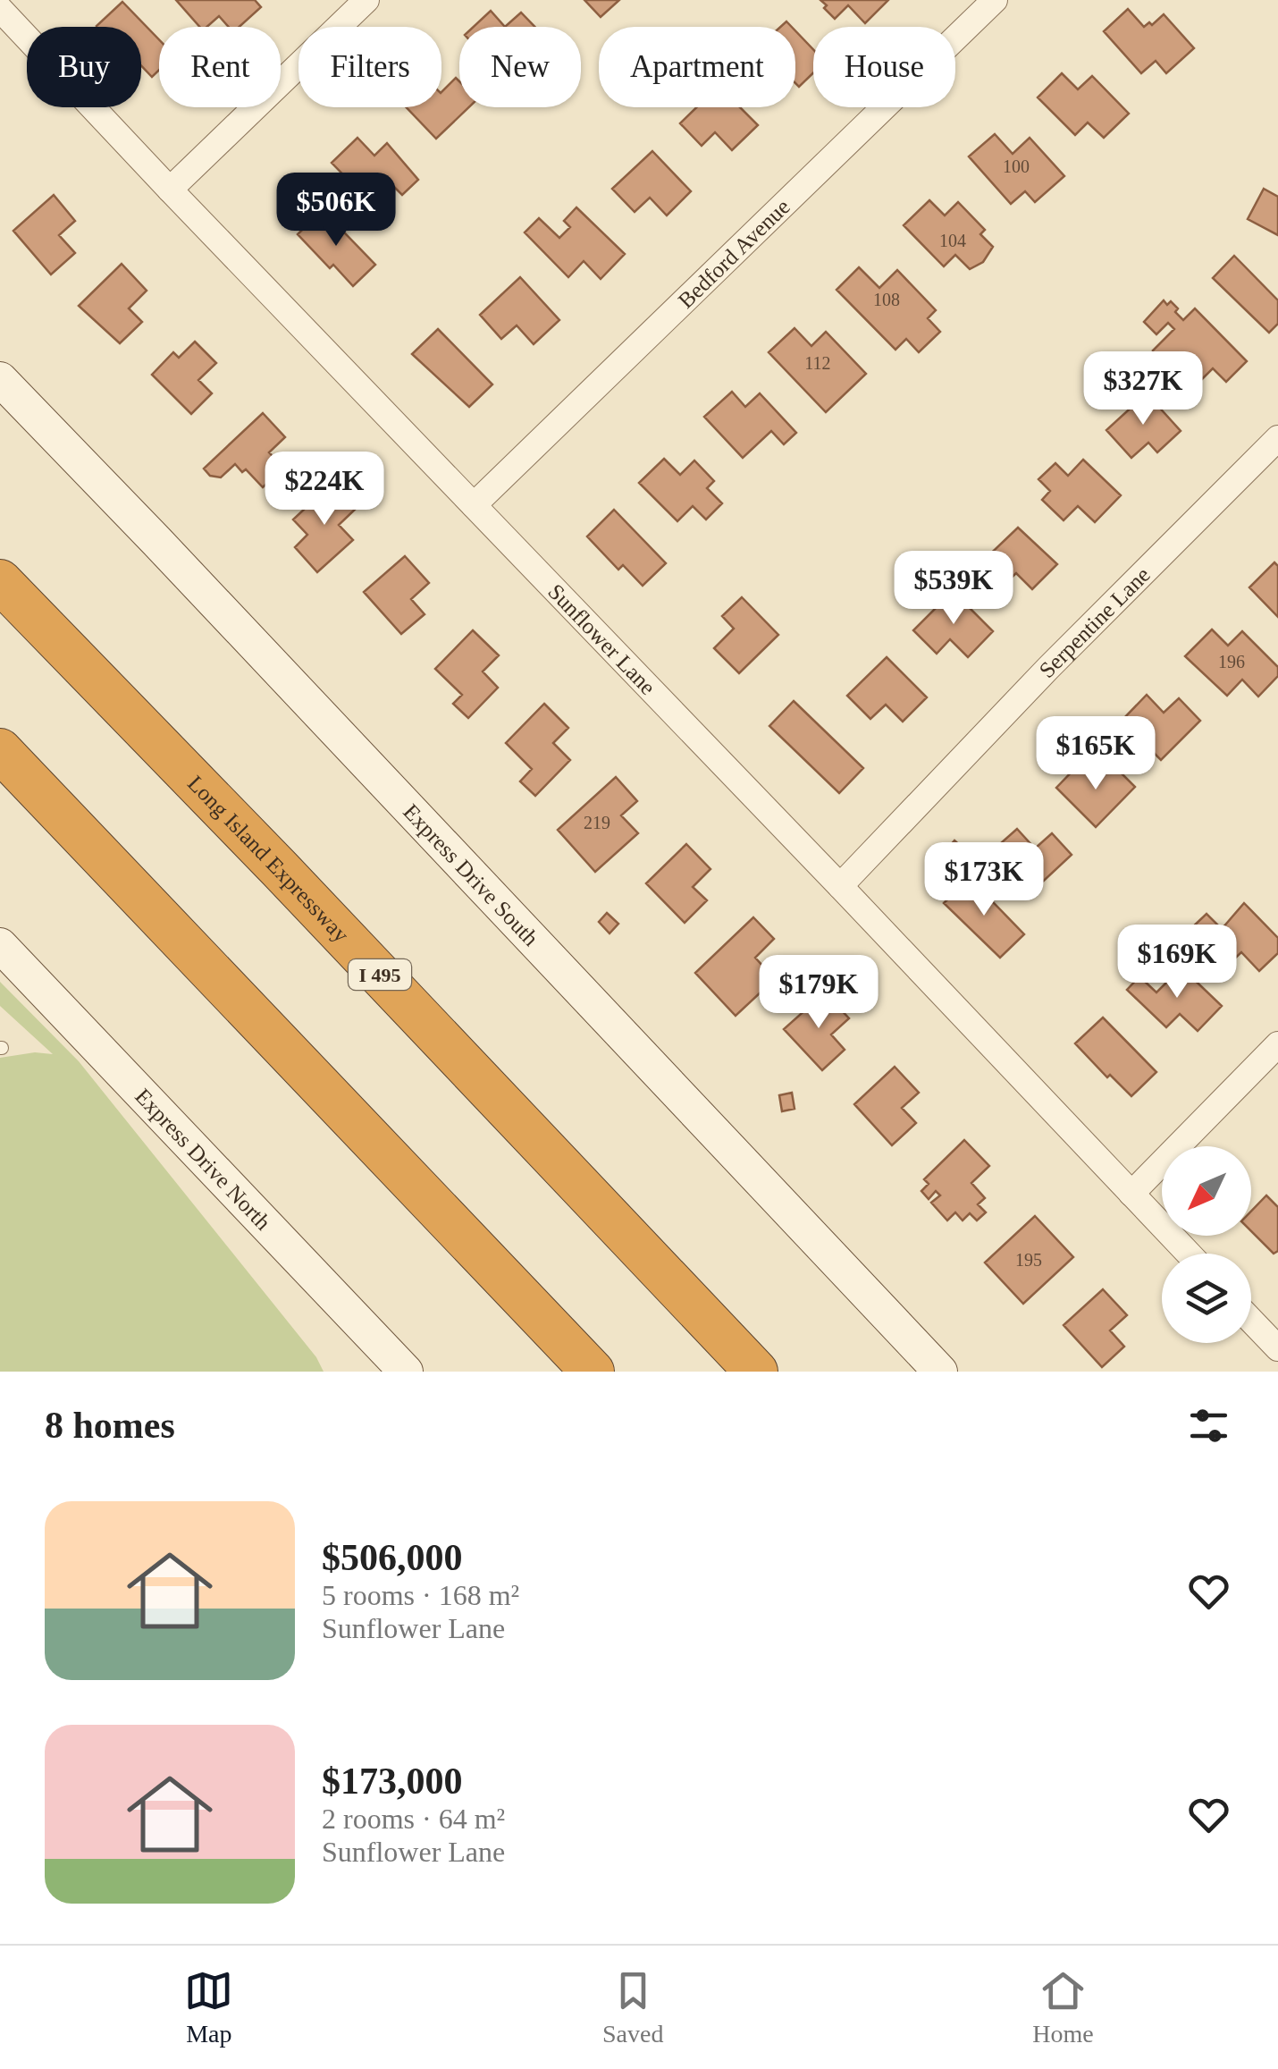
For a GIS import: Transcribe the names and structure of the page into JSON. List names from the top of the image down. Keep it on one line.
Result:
{"streets":{"highway":["Long Island Expressway","I 495"],"main road":["Express Drive South","Express Drive North"],"street":["Bedford Avenue","Serpentine Lane","Sunflower Lane"]},"crossings":[["Bedford Avenue","Sunflower Lane"],["Serpentine Lane","Sunflower Lane"]],"house_numbers":["100","104","108","112","196","219","195"],"north":"bottom left","page":{"chip":["Buy","Rent","Filters","New","Apartment","House"],"price":["$506K","$327K","$224K","$539K","$165K","$173K","$169K","$179K"],"heading":"8 homes","list":[{"name":"$506,000","note":"5 rooms · 168 m² · Sunflower Lane"},{"name":"$173,000","note":"2 rooms · 64 m² · Sunflower Lane"}],"tabs":["Map","Saved","Home"]}}
